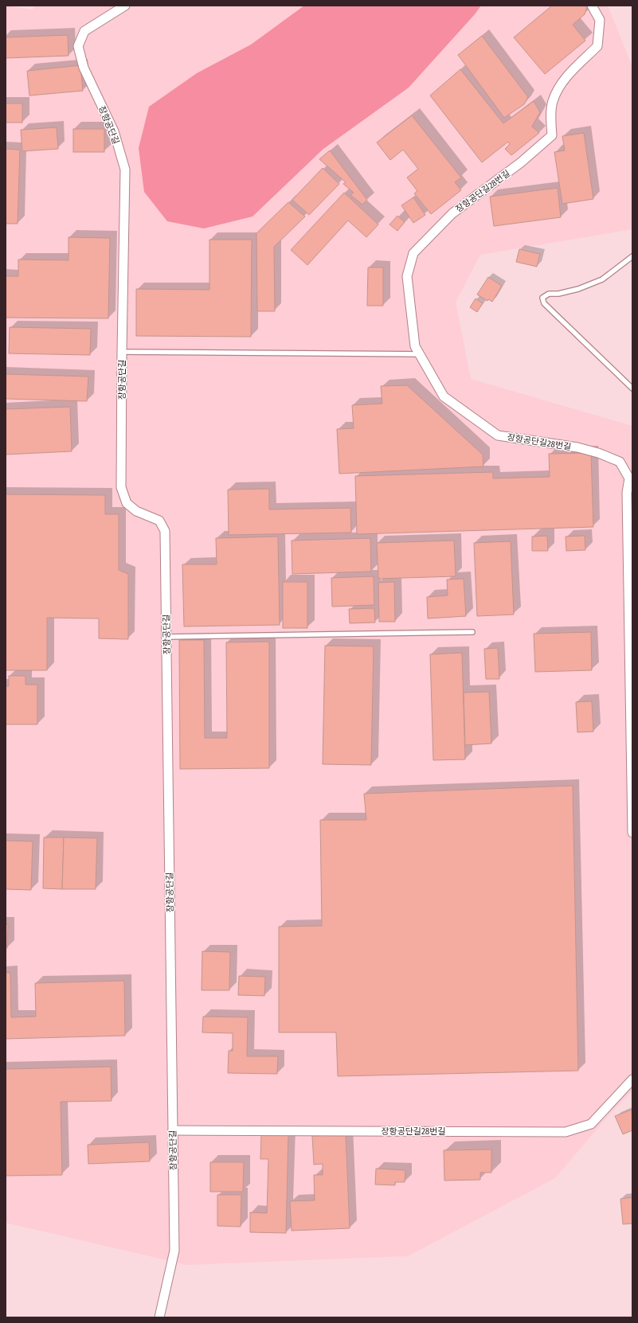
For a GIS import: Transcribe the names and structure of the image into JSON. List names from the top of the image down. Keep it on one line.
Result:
{"streets":{"street":["장항공단길","장항공단길28번길"]},"crossings":[["장항공단길","장항공단길28번길"]]}
